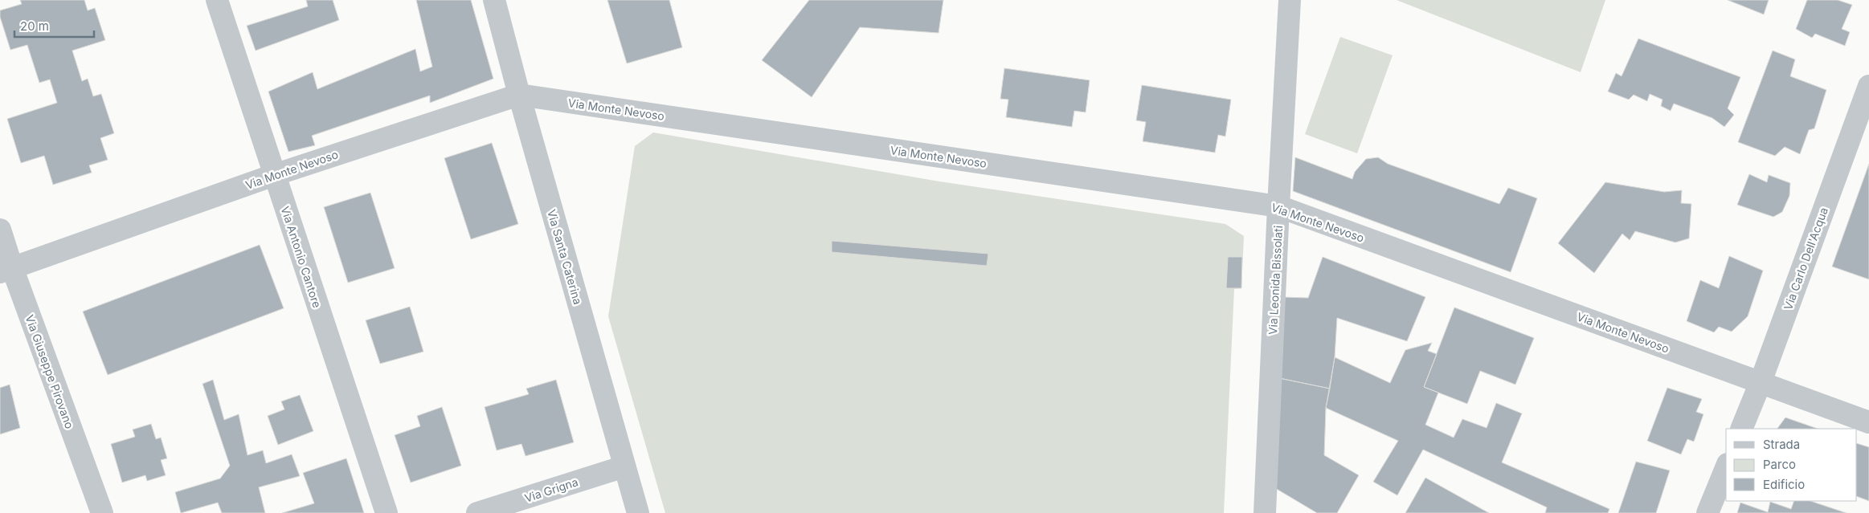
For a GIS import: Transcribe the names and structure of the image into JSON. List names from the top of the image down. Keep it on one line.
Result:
{"streets":{"street":["Via Monte Nevoso","Via Antonio Cantore","Via Santa Caterina","Via Carlo Dell'Acqua","Via Leonida Bissolati","Via Giuseppe Pirovano","Via Grigna"]},"crossings":[["Via Monte Nevoso","Via Antonio Cantore"],["Via Monte Nevoso","Via Santa Caterina"],["Via Monte Nevoso","Via Carlo Dell'Acqua"],["Via Monte Nevoso","Via Leonida Bissolati"],["Via Monte Nevoso","Via Giuseppe Pirovano"],["Via Santa Caterina","Via Grigna"]],"legend":["Strada","Parco","Edificio"],"scale_bar":"20 m"}
